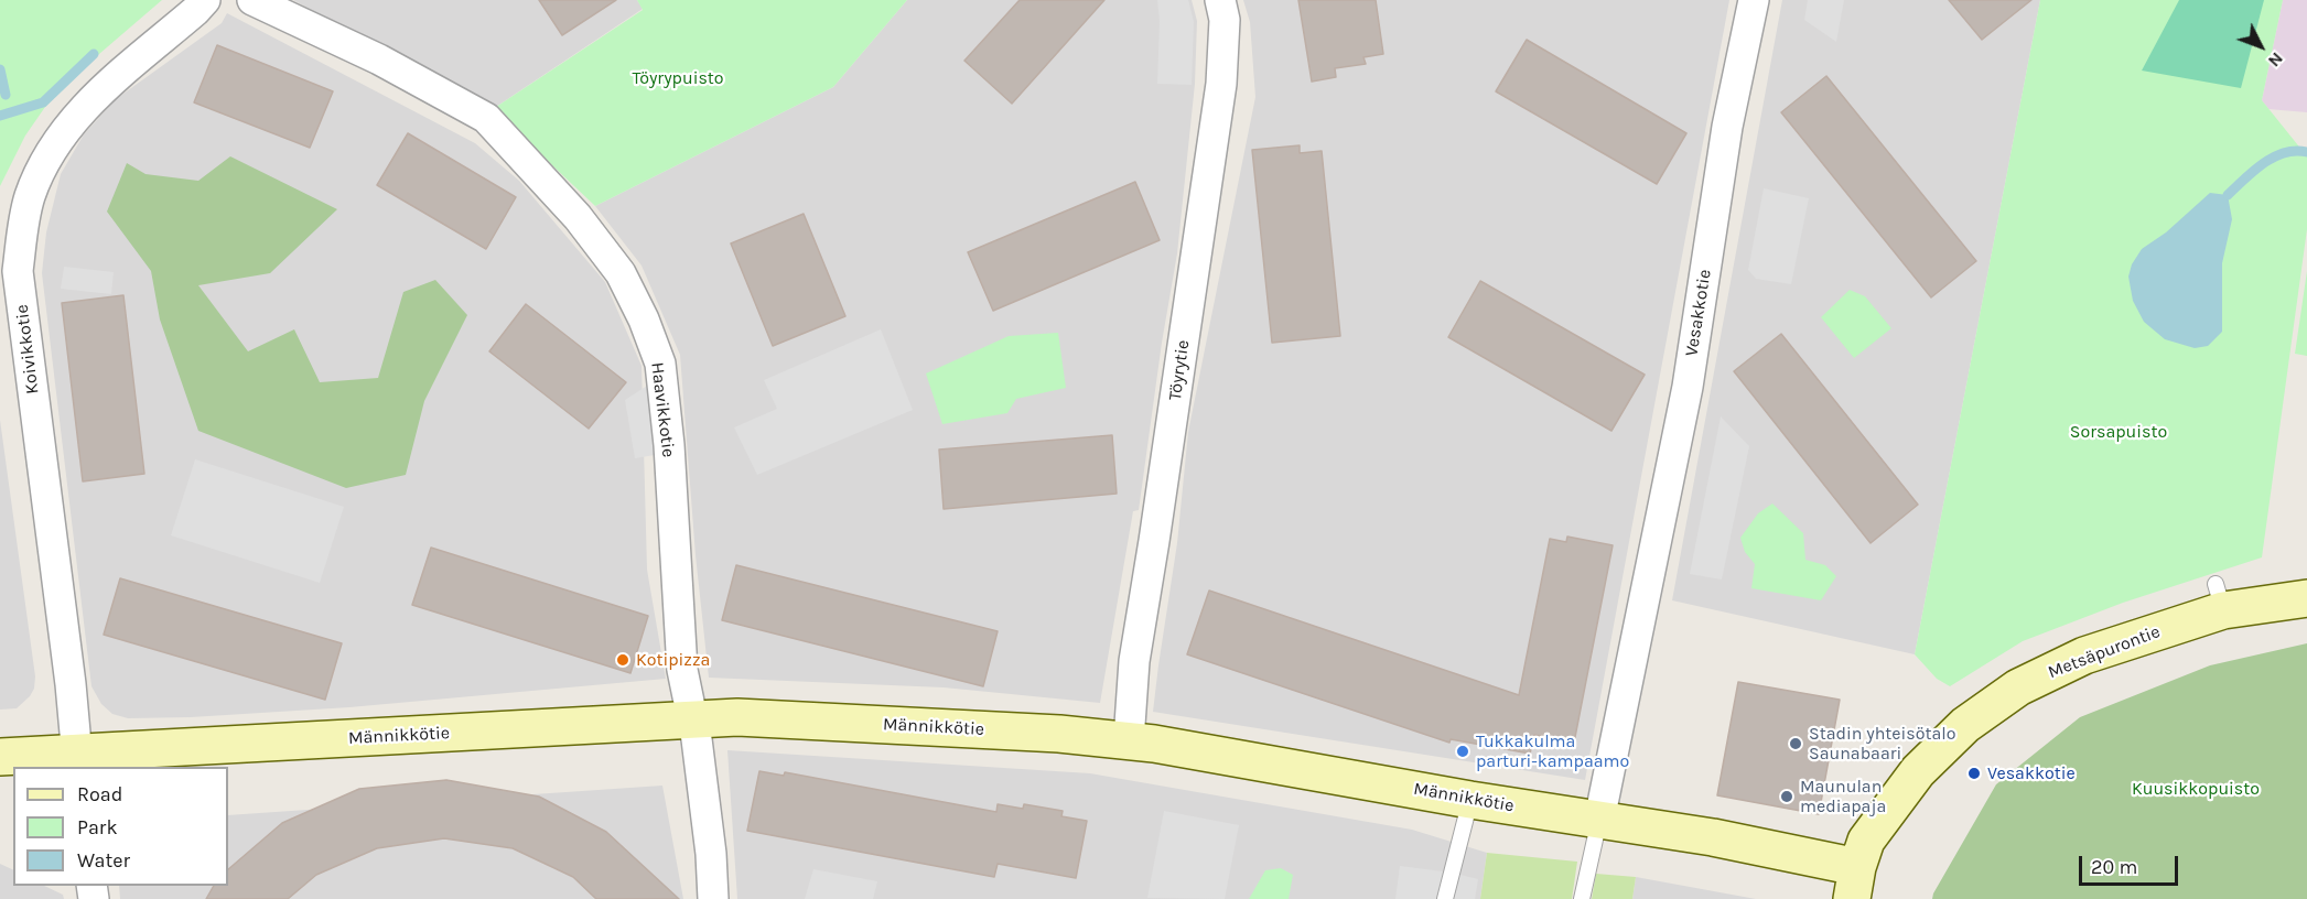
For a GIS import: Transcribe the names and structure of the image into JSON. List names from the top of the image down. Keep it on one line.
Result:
{"streets":{"street":["Vesakkotie","Koivikkotie","Töyrytie","Haavikkotie","Metsäpurontie","Männikkötie"]},"crossings":[["Vesakkotie","Männikkötie"],["Koivikkotie","Männikkötie"],["Töyrytie","Männikkötie"],["Haavikkotie","Männikkötie"],["Metsäpurontie","Männikkötie"]],"parks":["Töyrypuisto","Sorsapuisto","Kuusikkopuisto"],"places":["Kotipizza","Stadin yhteisötalo Saunabaari","Tukkakulma parturi-kampaamo","Vesakkotie","Maunulan mediapaja"],"legend":["Road","Park","Water"],"scale_bar":"20 m","north":"bottom right"}
